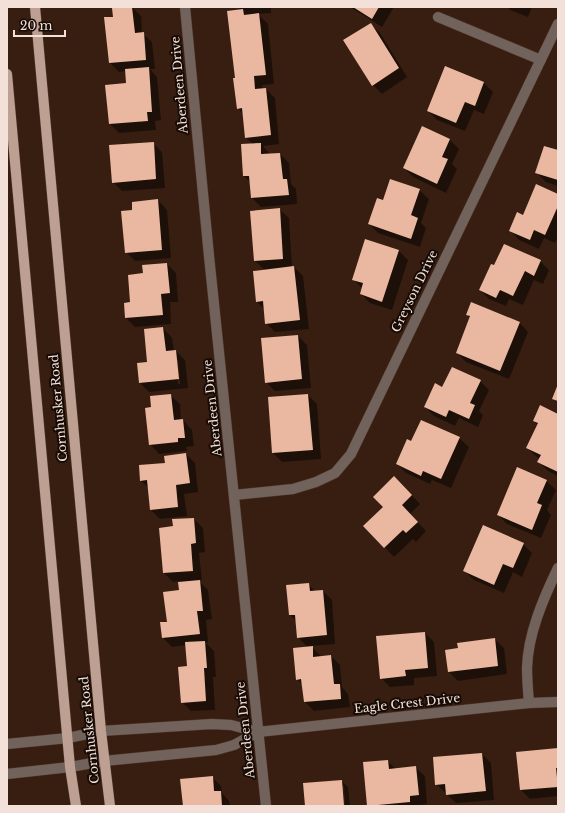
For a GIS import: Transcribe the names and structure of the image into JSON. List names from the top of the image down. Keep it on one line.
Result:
{"streets":{"main road":["Cornhusker Road"],"street":["Aberdeen Drive","Greyson Drive","Eagle Crest Drive"]},"crossings":[["Aberdeen Drive","Greyson Drive"],["Aberdeen Drive","Eagle Crest Drive"],["Cornhusker Road","Eagle Crest Drive"]],"scale_bar":"20 m"}
